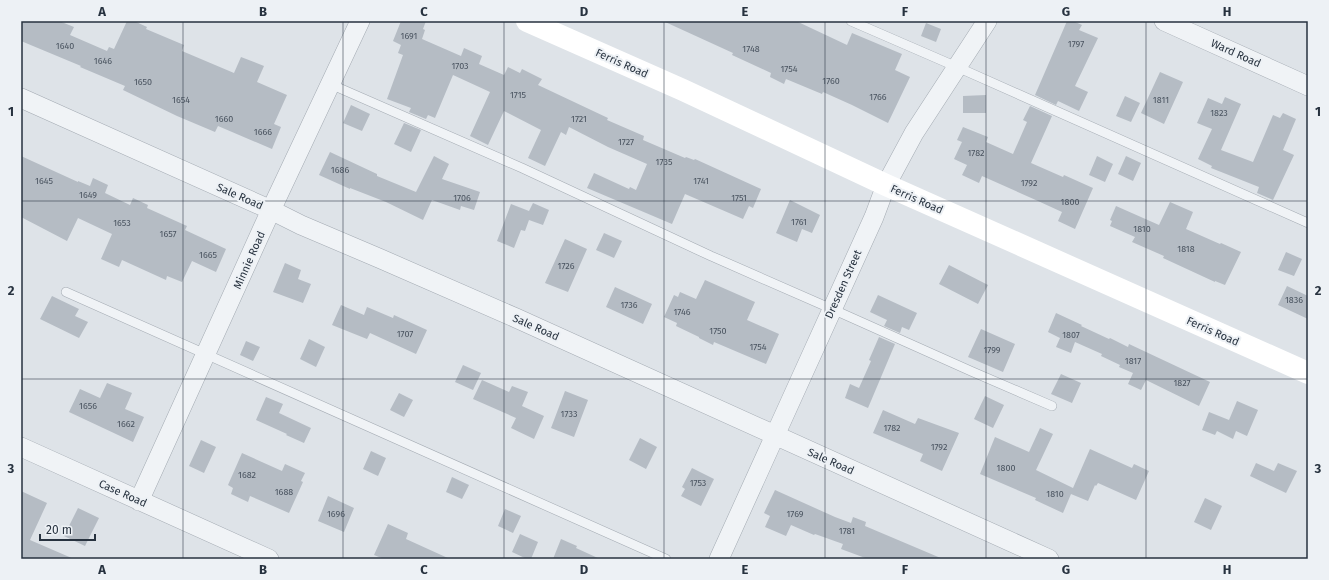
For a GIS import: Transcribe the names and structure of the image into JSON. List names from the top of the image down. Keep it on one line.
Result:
{"streets":{"main road":["Ferris Road"],"street":["Ward Road","Sale Road","Minnie Road","Dresden Street","Case Road"]},"crossings":[["Ferris Road","Dresden Street"],["Sale Road","Minnie Road"],["Sale Road","Dresden Street"],["Minnie Road","Case Road"]],"house_numbers":["1691","1797","1640","1748","1646","1703","1754","1760","1650","1715","1766","1654","1811","1823","1660","1721","1666","1727","1782","1735","1686","1645","1741","1792","1649","1706","1751","1800","1761","1653","1810","1657","1818","1665","1726","1836","1736","1746","1750","1707","1807","1754","1799","1817","1827","1656","1733","1662","1782","1792","1800","1682","1753","1688","1810","1696","1769","1781"],"scale_bar":"20 m","grid":{"columns":["A","B","C","D","E","F","G","H"],"rows":["1","2","3"]}}
